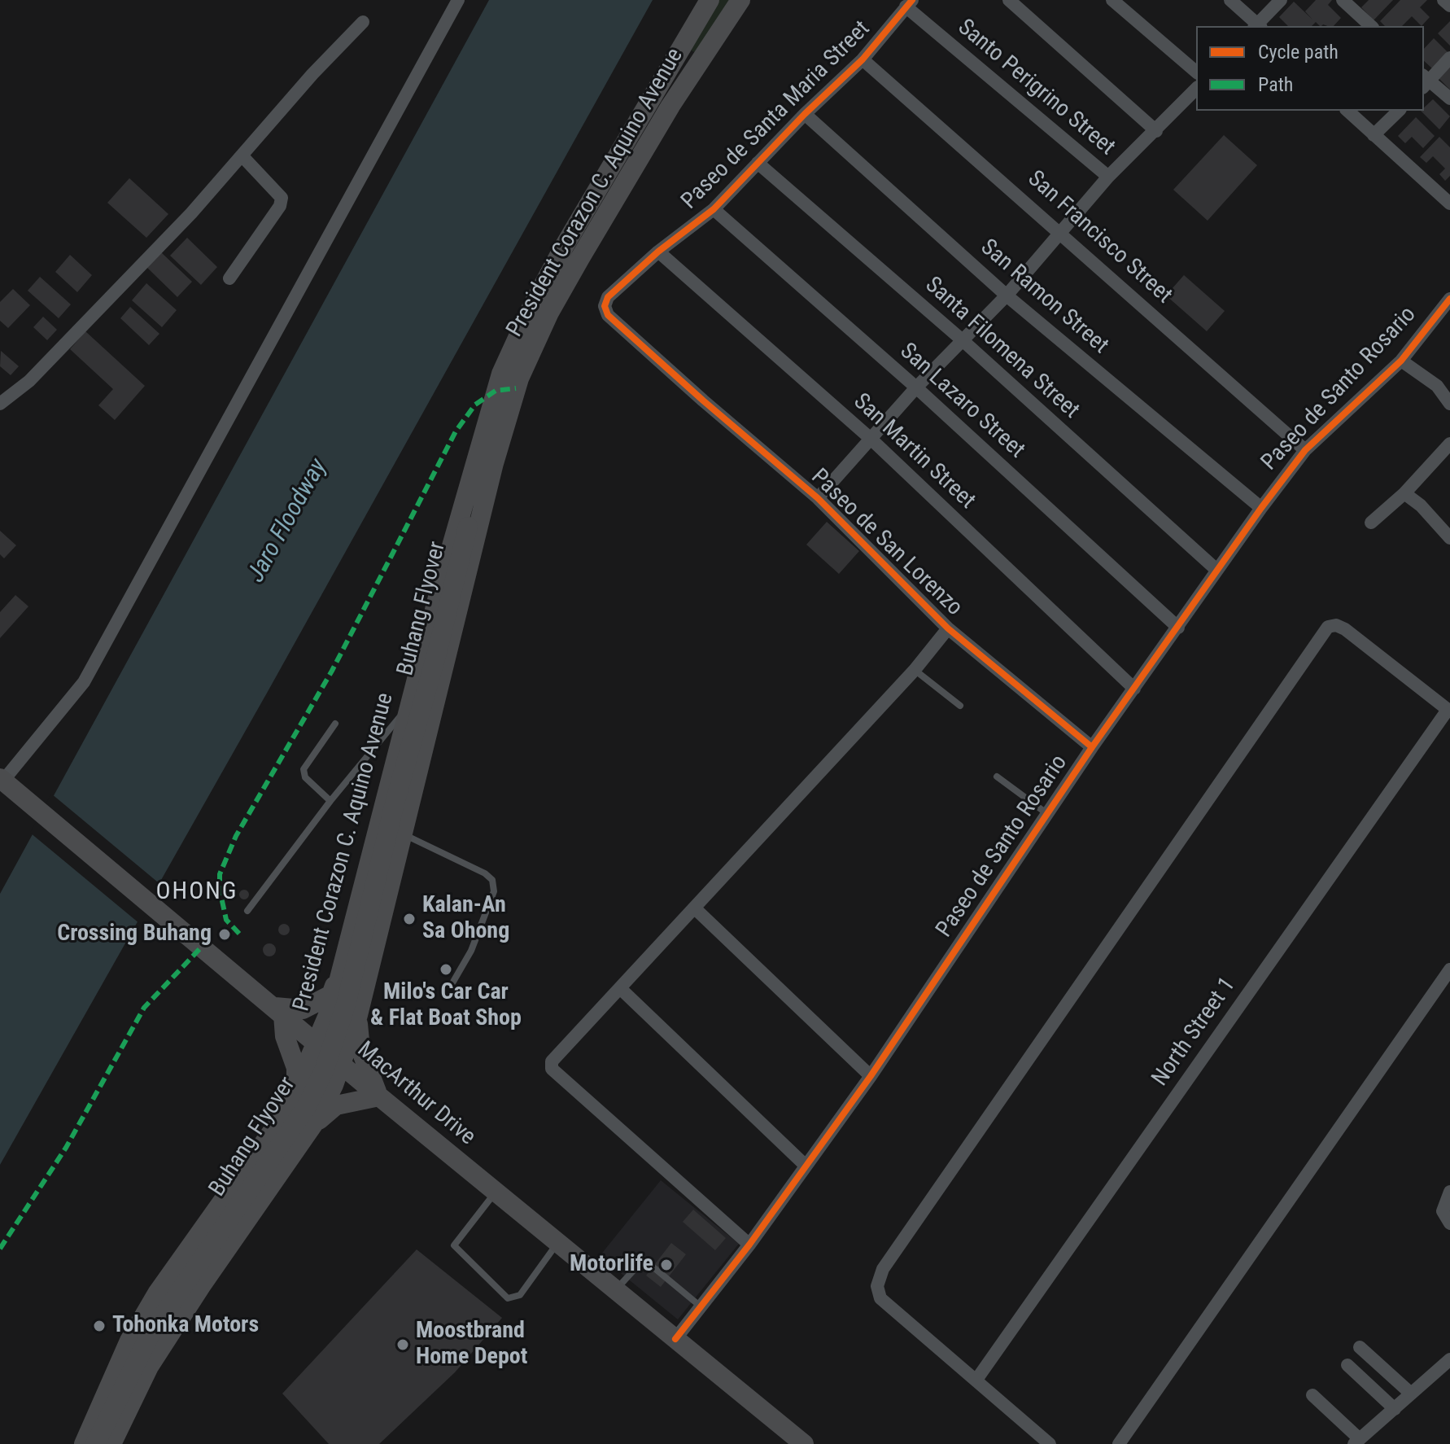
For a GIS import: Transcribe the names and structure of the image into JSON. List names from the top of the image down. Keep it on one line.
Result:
{"streets":{"main road":["President Corazon C. Aquino Avenue","Buhang Flyover","MacArthur Drive"],"street":["Santo Perigrino Street","Paseo de Santa Maria Street","San Francisco Street","San Ramon Street","Santa Filomena Street","Paseo de Santo Rosario","San Lazaro Street","San Martin Street","Paseo de San Lorenzo","North Street 1"]},"crossings":[["Santo Perigrino Street","Paseo de Santa Maria Street"],["Paseo de Santa Maria Street","San Francisco Street"],["Paseo de Santa Maria Street","San Ramon Street"],["Paseo de Santa Maria Street","Santa Filomena Street"],["Paseo de Santa Maria Street","San Lazaro Street"],["Paseo de Santa Maria Street","San Martin Street"],["Paseo de Santa Maria Street","Paseo de San Lorenzo"],["President Corazon C. Aquino Avenue","Buhang Flyover"],["President Corazon C. Aquino Avenue","MacArthur Drive"],["San Francisco Street","Paseo de Santo Rosario"],["San Ramon Street","Paseo de Santo Rosario"],["Santa Filomena Street","Paseo de Santo Rosario"],["Paseo de Santo Rosario","San Lazaro Street"],["Paseo de Santo Rosario","San Martin Street"],["Paseo de Santo Rosario","Paseo de San Lorenzo"],["Paseo de Santo Rosario","MacArthur Drive"]],"districts":["OHONG"],"water":["Jaro Floodway"],"places":["Kalan-An Sa Ohong","Crossing Buhang","Milo's Car Car & Flat Boat Shop","Motorlife","Tohonka Motors","Moostbrand Home Depot"],"legend":["Cycle path","Path"]}
